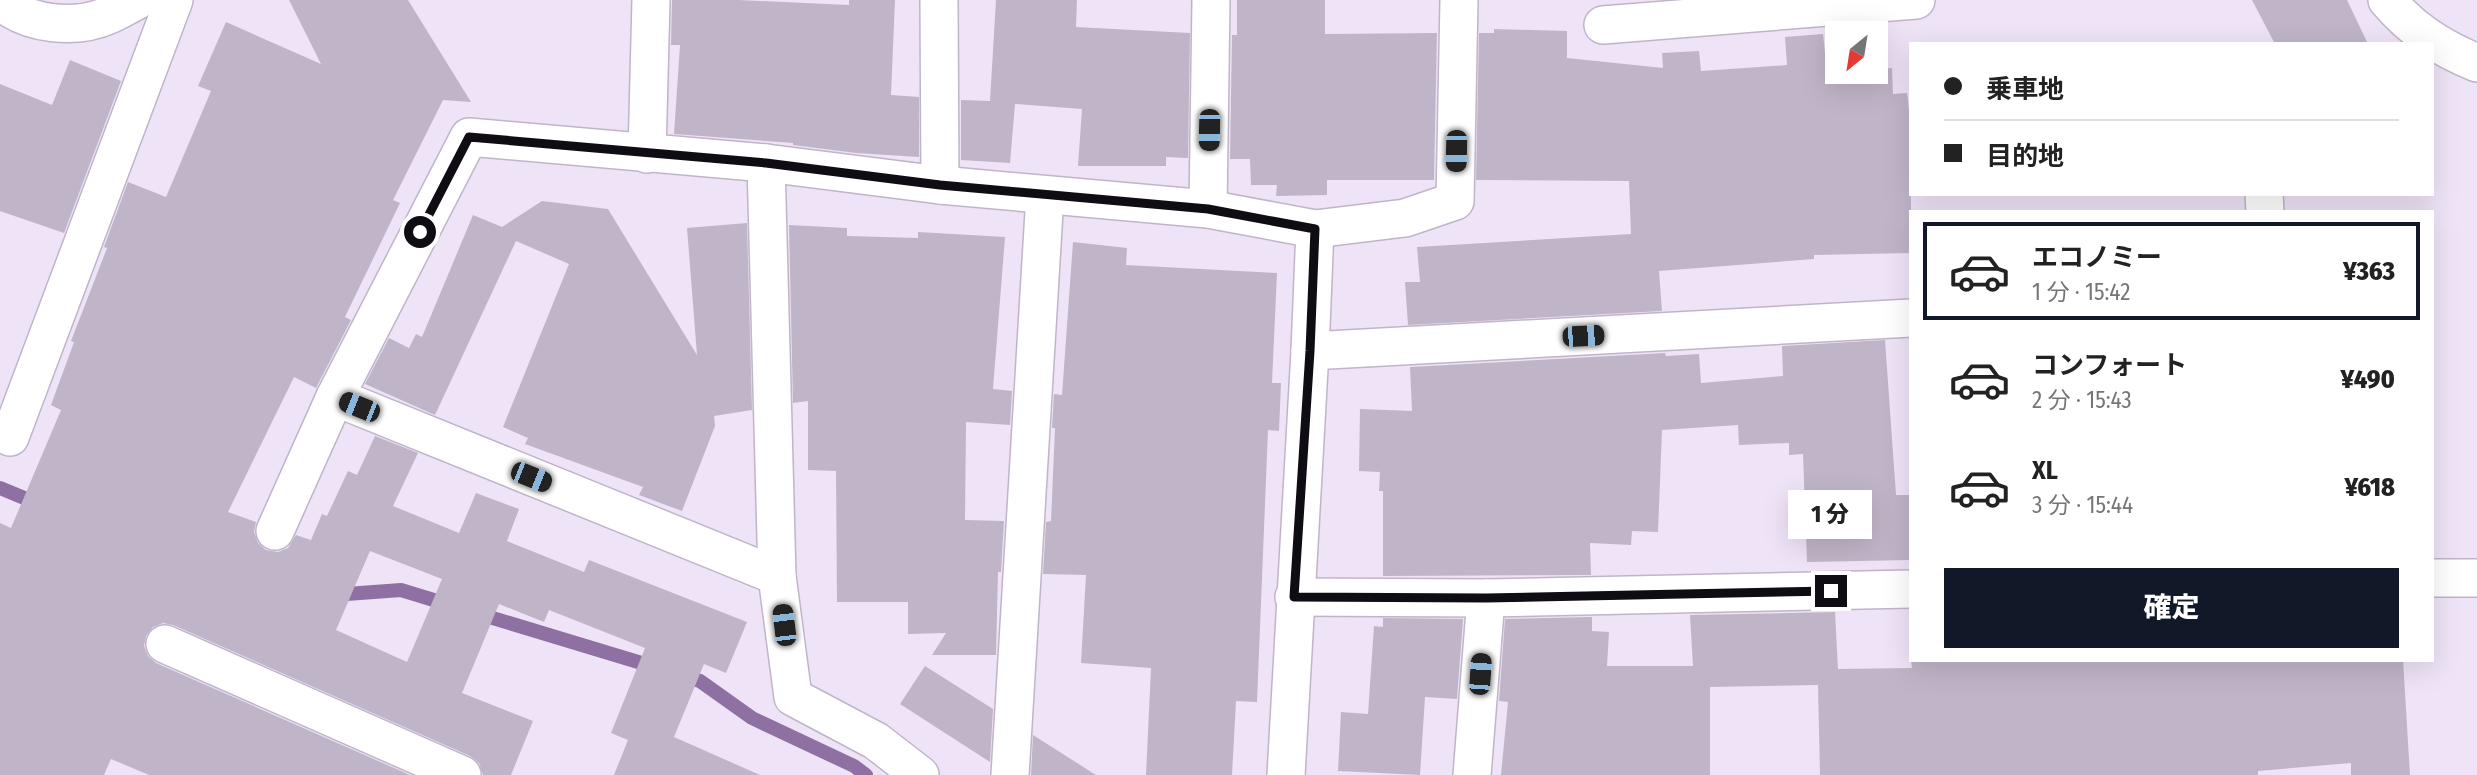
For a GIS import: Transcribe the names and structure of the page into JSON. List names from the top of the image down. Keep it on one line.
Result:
{"north":"bottom left","page":{"banner":["乗車地","目的地"],"list":[{"name":"エコノミー","note":"1 分 · 15:42","value":"¥363"},{"name":"コンフォート","note":"2 分 · 15:43","value":"¥490"},{"name":"XL","note":"3 分 · 15:44","value":"¥618"}],"bubble":"1 分","buttons":"確定"}}
